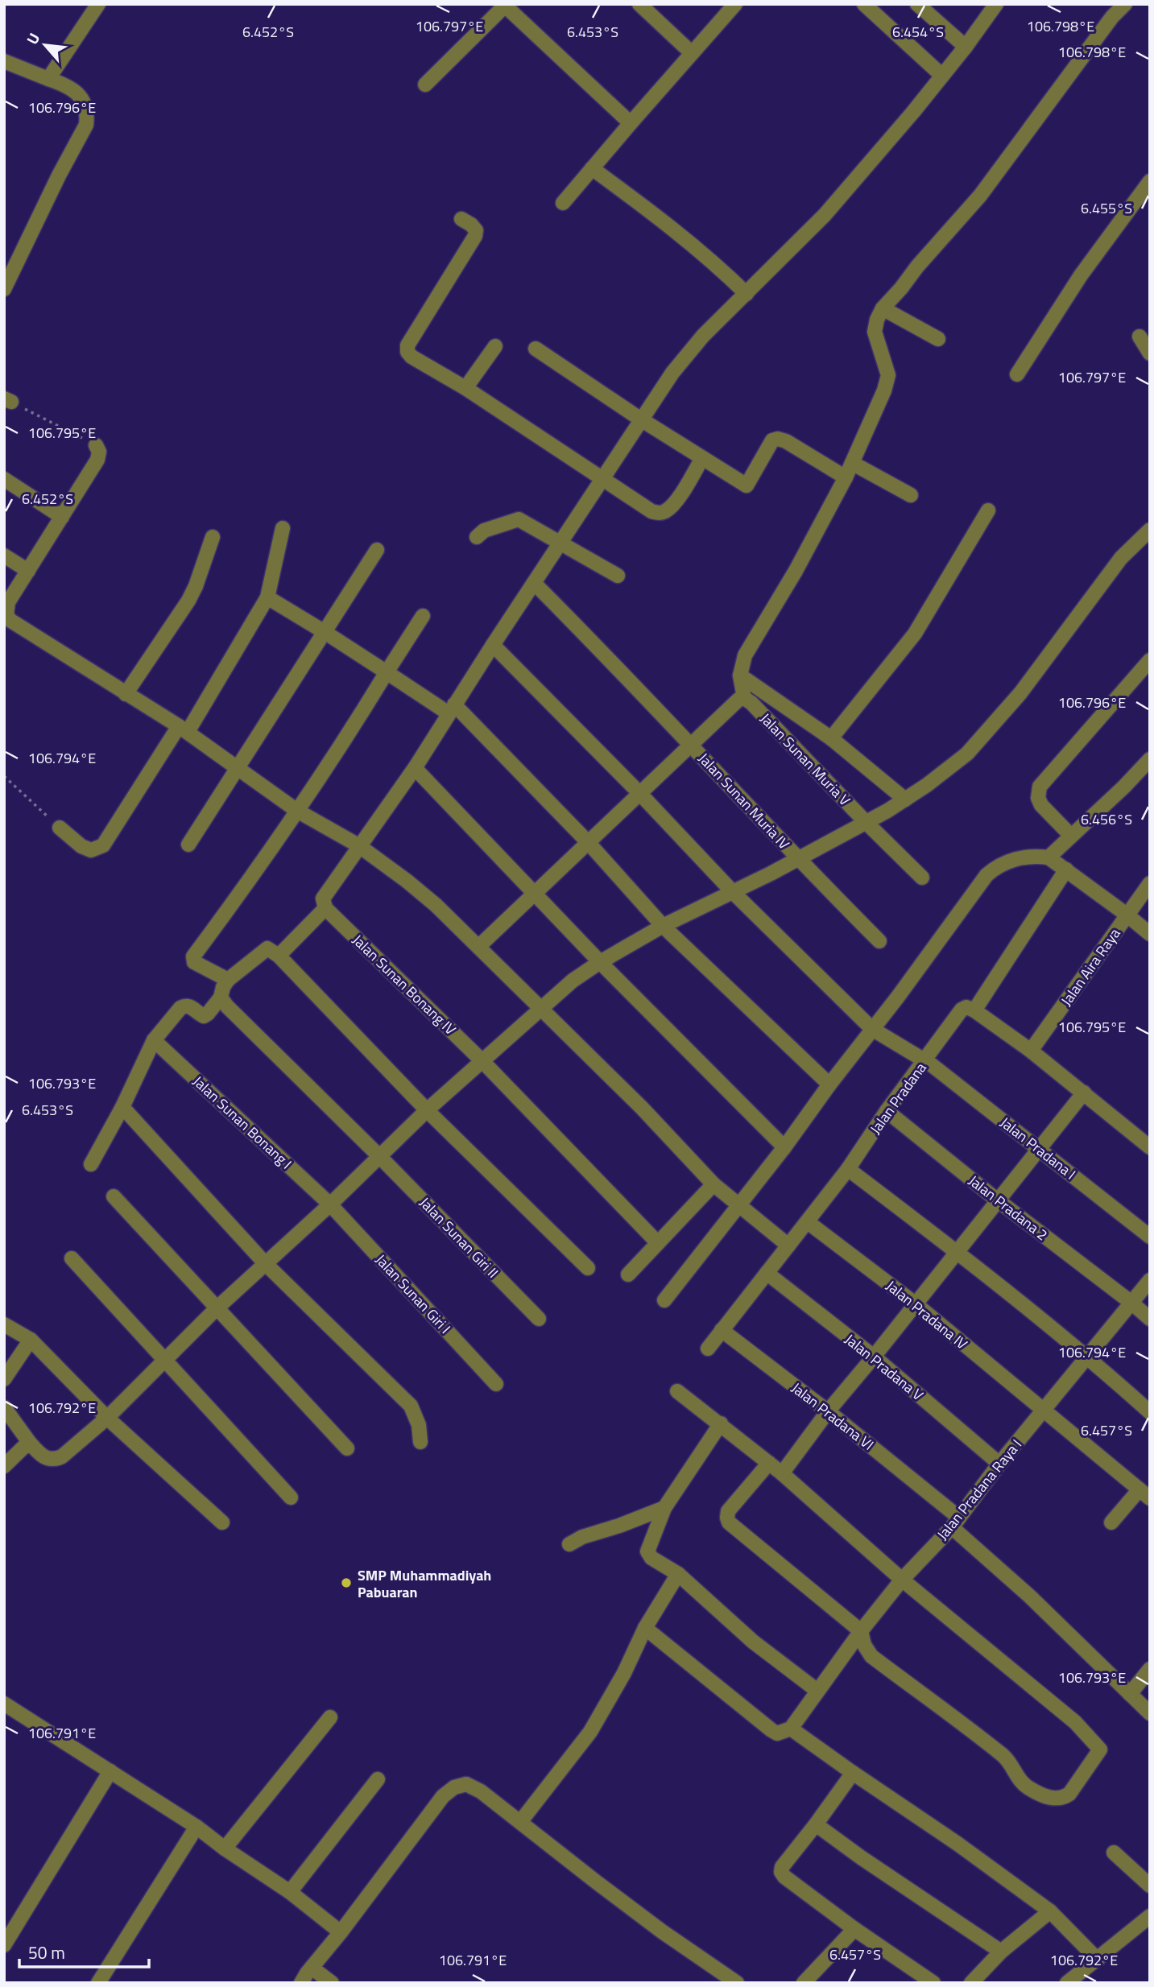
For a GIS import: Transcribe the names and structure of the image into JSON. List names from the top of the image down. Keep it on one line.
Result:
{"streets":{"street":["Jalan Sunan Muria V","Jalan Sunan Muria IV","Jalan Aira Raya","Jalan Sunan Bonang IV","Jalan Pradana","Jalan Sunan Bonang I","Jalan Pradana I","Jalan Pradana 2","Jalan Sunan Giri II","Jalan Sunan Giri I","Jalan Pradana IV","Jalan Pradana V","Jalan Pradana VI","Jalan Pradana Raya I"]},"crossings":[["Jalan Pradana","Jalan Pradana I"],["Jalan Pradana","Jalan Pradana 2"],["Jalan Pradana","Jalan Pradana IV"],["Jalan Pradana","Jalan Pradana V"],["Jalan Pradana","Jalan Pradana VI"],["Jalan Sunan Bonang I","Jalan Sunan Giri I"],["Jalan Pradana 2","Jalan Pradana Raya I"],["Jalan Pradana IV","Jalan Pradana Raya I"],["Jalan Pradana V","Jalan Pradana Raya I"],["Jalan Pradana VI","Jalan Pradana Raya I"]],"places":["SMP Muhammadiyah Pabuaran"],"scale_bar":"50 m","north":"top left","coordinates":["106.798°E","106.797°E","6.452°S","6.453°S","6.454°S","106.796°E","6.455°S","106.795°E","106.794°E","6.456°S","106.793°E","106.792°E","6.457°S","106.791°E"]}
